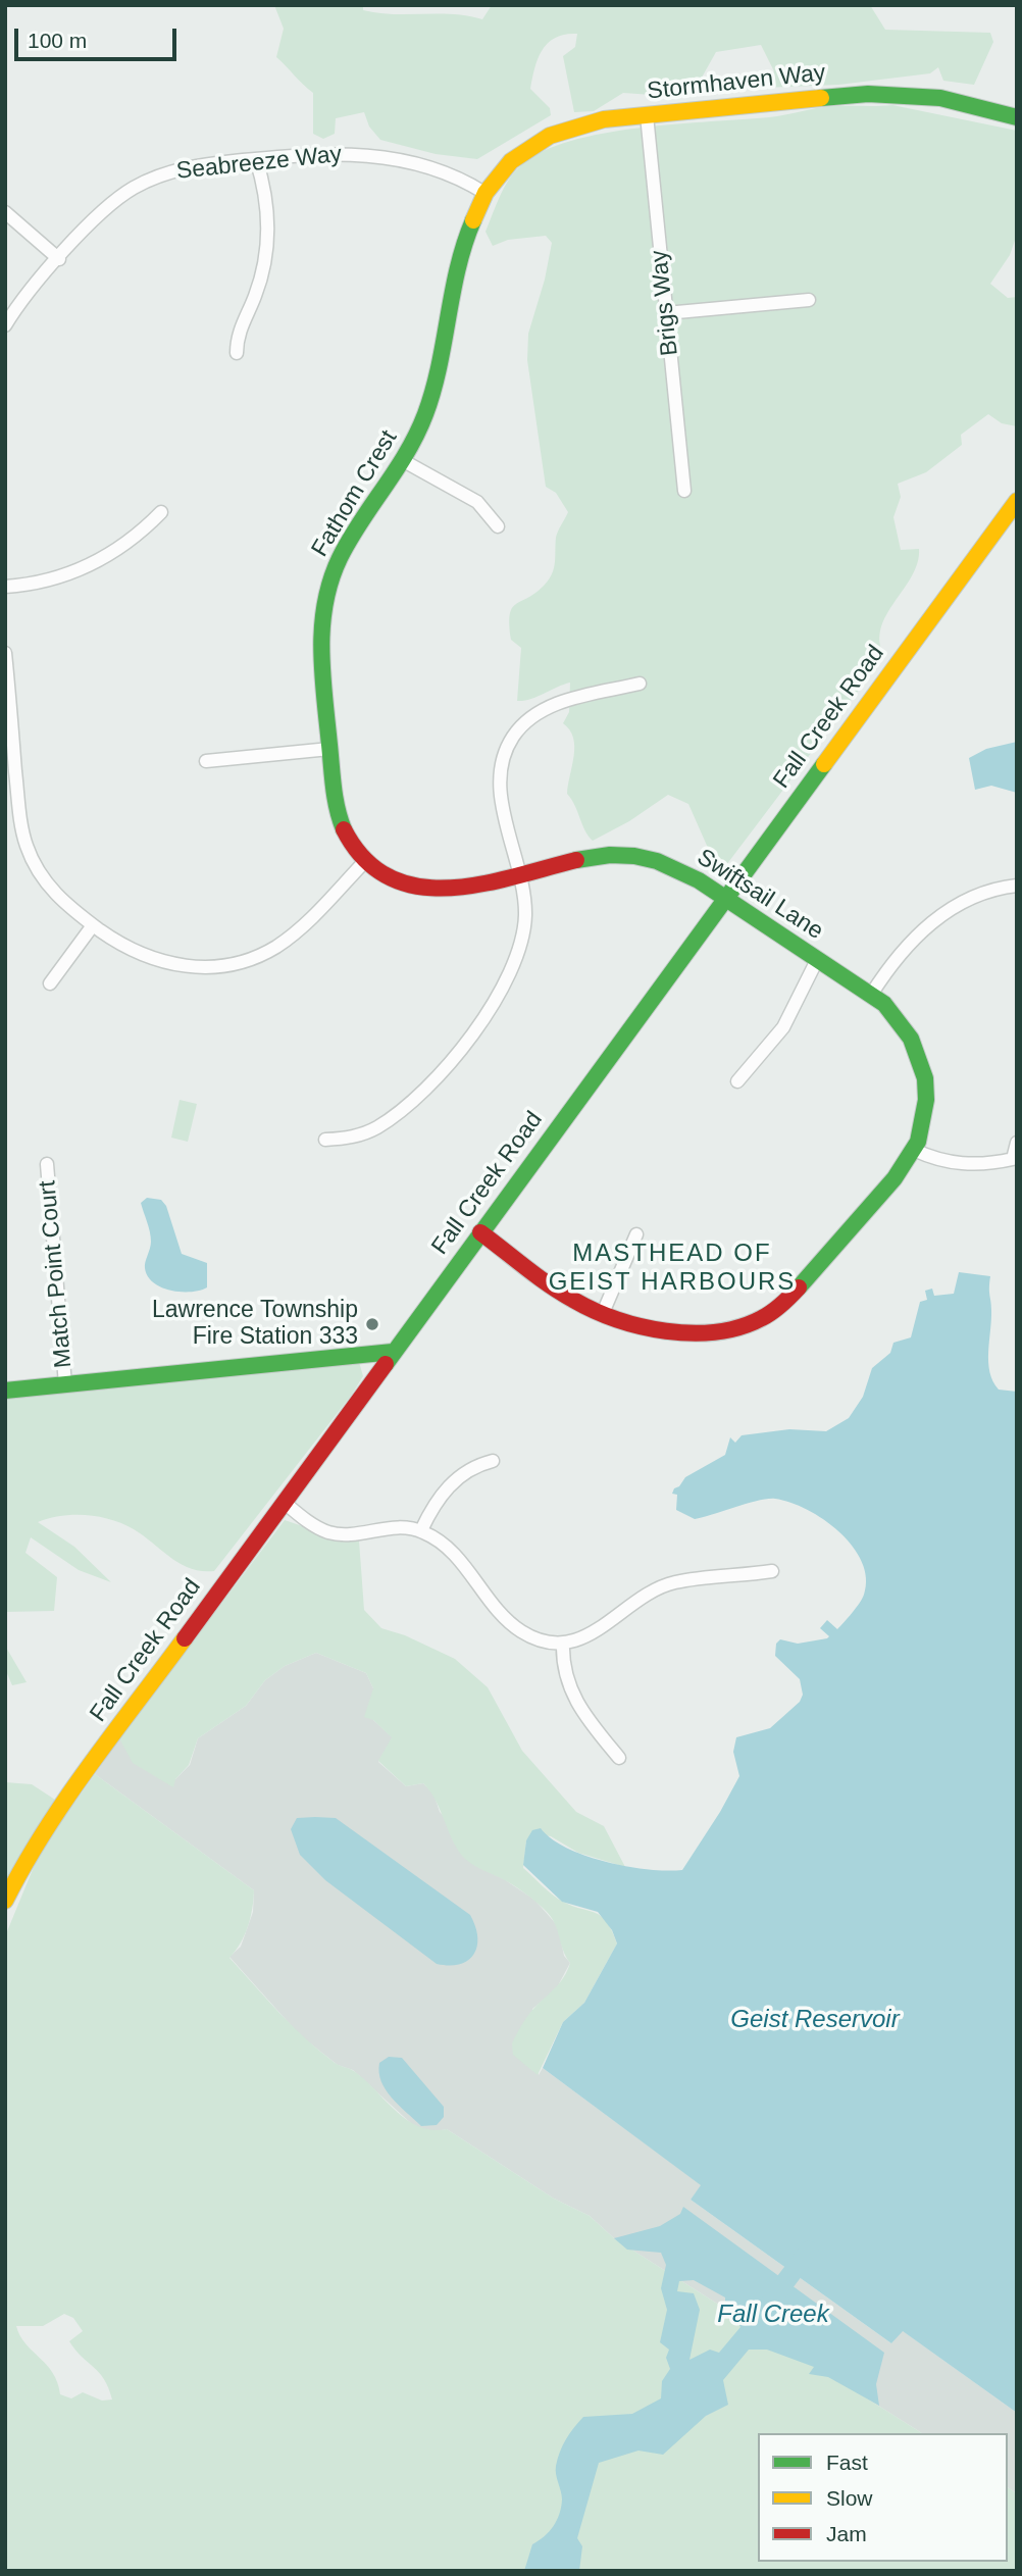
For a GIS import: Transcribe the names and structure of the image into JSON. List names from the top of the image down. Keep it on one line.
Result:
{"streets":{"street":["Stormhaven Way","Seabreeze Way","Brigs Way","Fathom Crest","Fall Creek Road","Swiftsail Lane","Match Point Court"]},"crossings":[["Stormhaven Way","Seabreeze Way"],["Stormhaven Way","Brigs Way"],["Stormhaven Way","Fathom Crest"],["Seabreeze Way","Fathom Crest"],["Fathom Crest","Swiftsail Lane"],["Fall Creek Road","Swiftsail Lane"]],"districts":["MASTHEAD OF GEIST HARBOURS"],"water":["Geist Reservoir","Fall Creek"],"places":["Lawrence Township Fire Station 333"],"legend":["Fast","Slow","Jam"],"scale_bar":"100 m"}
